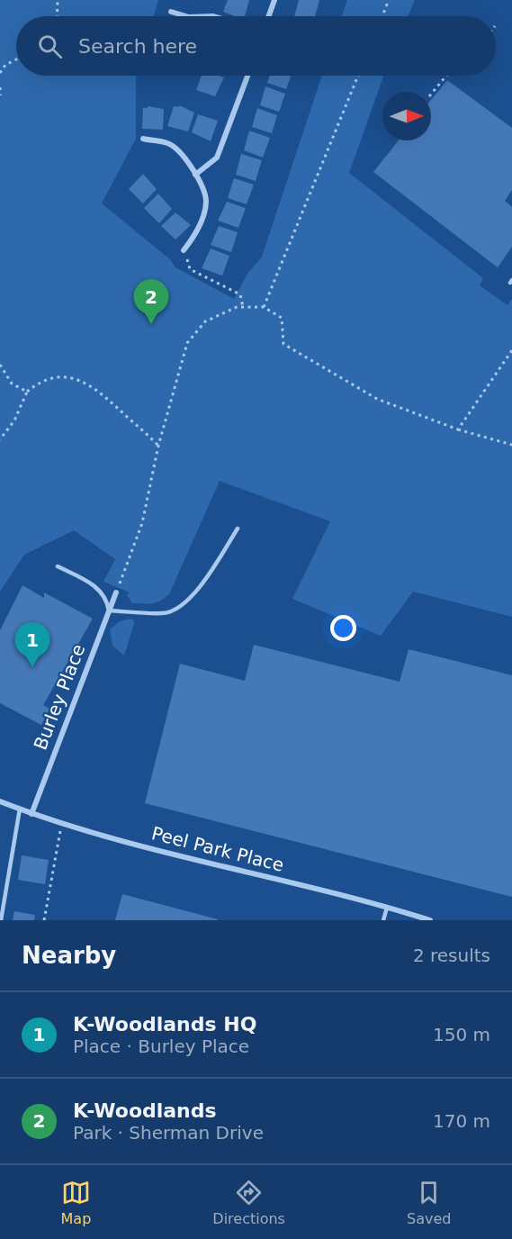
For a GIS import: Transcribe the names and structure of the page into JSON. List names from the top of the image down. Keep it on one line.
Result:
{"streets":{"street":["Burley Place","Peel Park Place"]},"crossings":[["Burley Place","Peel Park Place"]],"north":"right","page":{"search":"Search here","pins":["2","1"],"heading":["Nearby","2 results"],"list":[{"mark":"1","name":"K-Woodlands HQ","note":"Place · Burley Place","value":"150 m"},{"mark":"2","name":"K-Woodlands","note":"Park · Sherman Drive","value":"170 m"}],"nav":["Map","Directions","Saved"]}}
